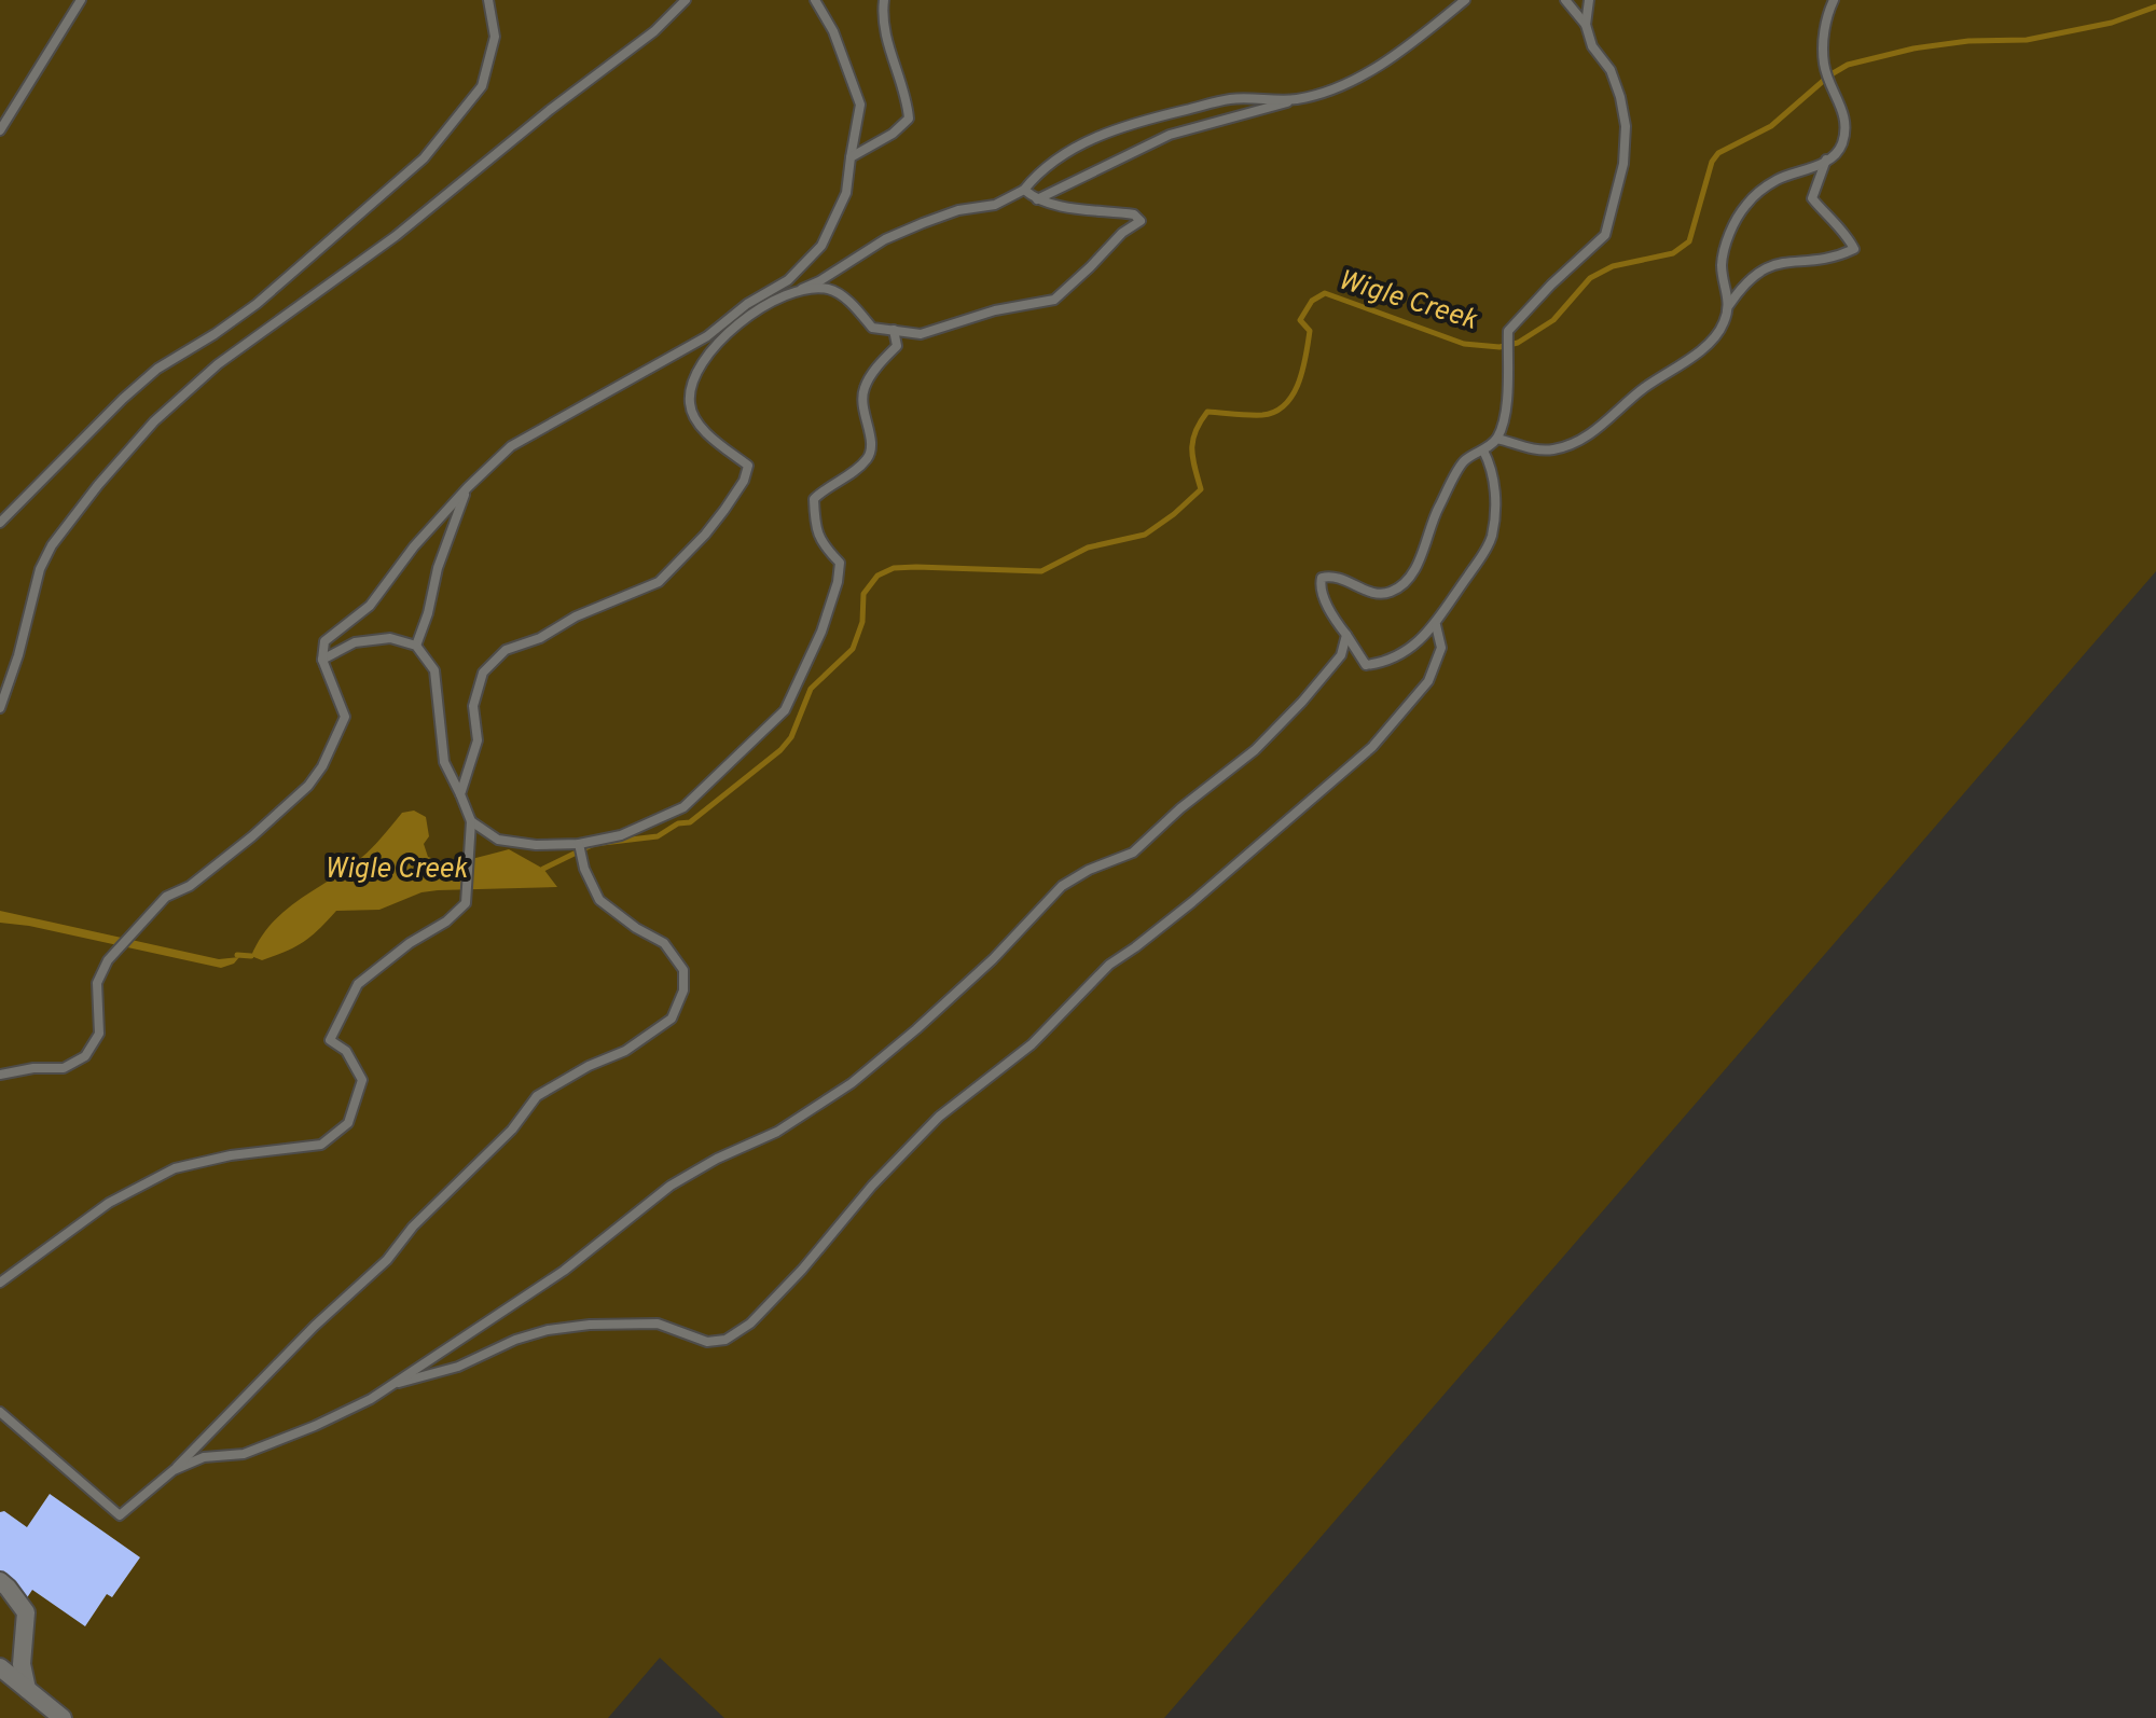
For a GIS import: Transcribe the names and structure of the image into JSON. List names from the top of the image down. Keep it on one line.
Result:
{"water":["Wigle Creek"]}
